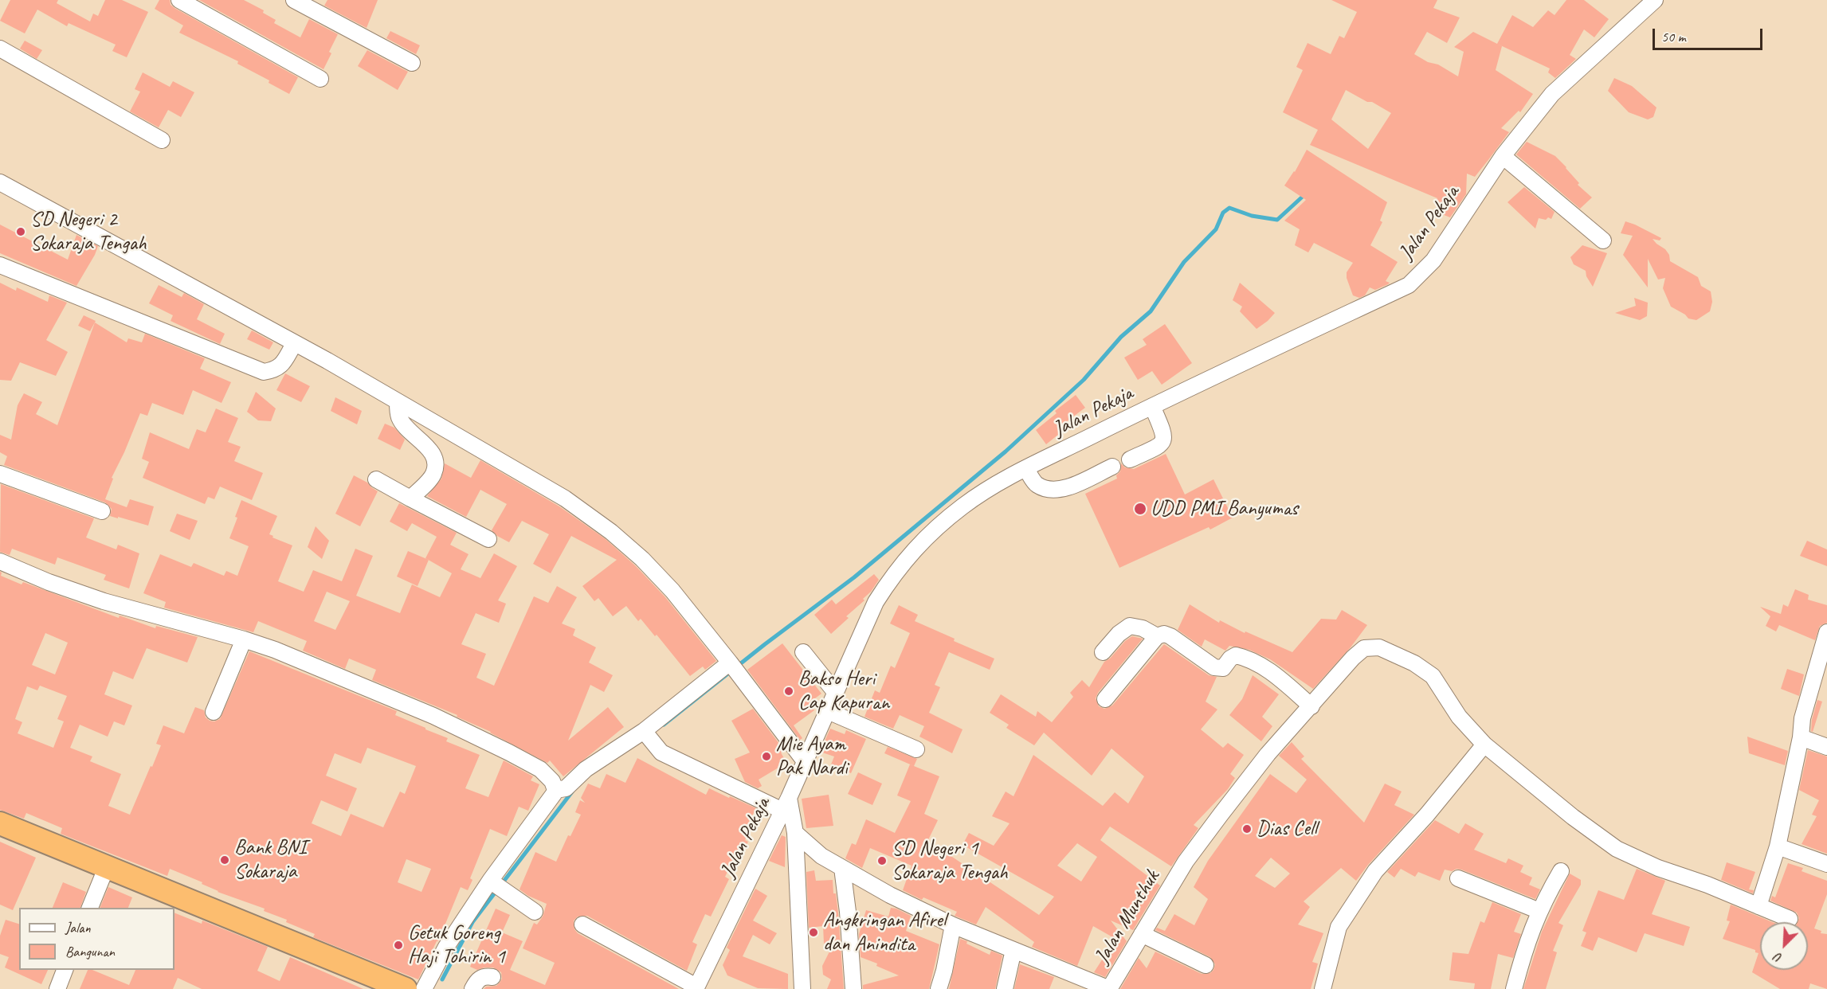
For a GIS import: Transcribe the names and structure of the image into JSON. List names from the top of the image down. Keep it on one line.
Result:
{"streets":{"street":["Jalan Pekaja","Jalan Munthuk"]},"places":["SD Negeri 2 Sokaraja Tengah","UDD PMI Banyumas","Bakso Heri Cap Kapuran","Mie Ayam Pak Nardi","Dias Cell","Bank BNI Sokaraja","SD Negeri 1 Sokaraja Tengah","Angkringan Afirel dan Anindita","Getuk Goreng Haji Tohirin 1"],"legend":["Jalan","Bangunan"],"scale_bar":"50 m","north":"bottom left"}
